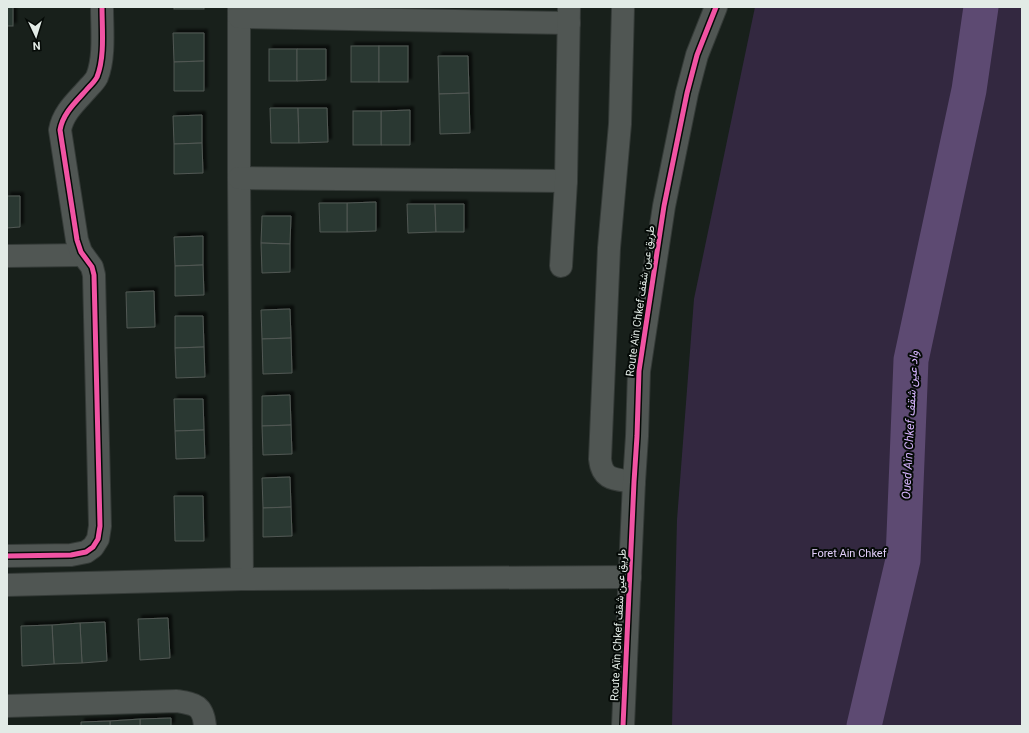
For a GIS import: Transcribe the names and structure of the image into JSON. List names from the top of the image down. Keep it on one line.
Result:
{"streets":{"street":["Route Aïn Chkef طريق عين شقف"]},"water":["Oued Aïn Chkef واد عين شقف"],"parks":["Foret Ain Chkef"],"north":"bottom"}
